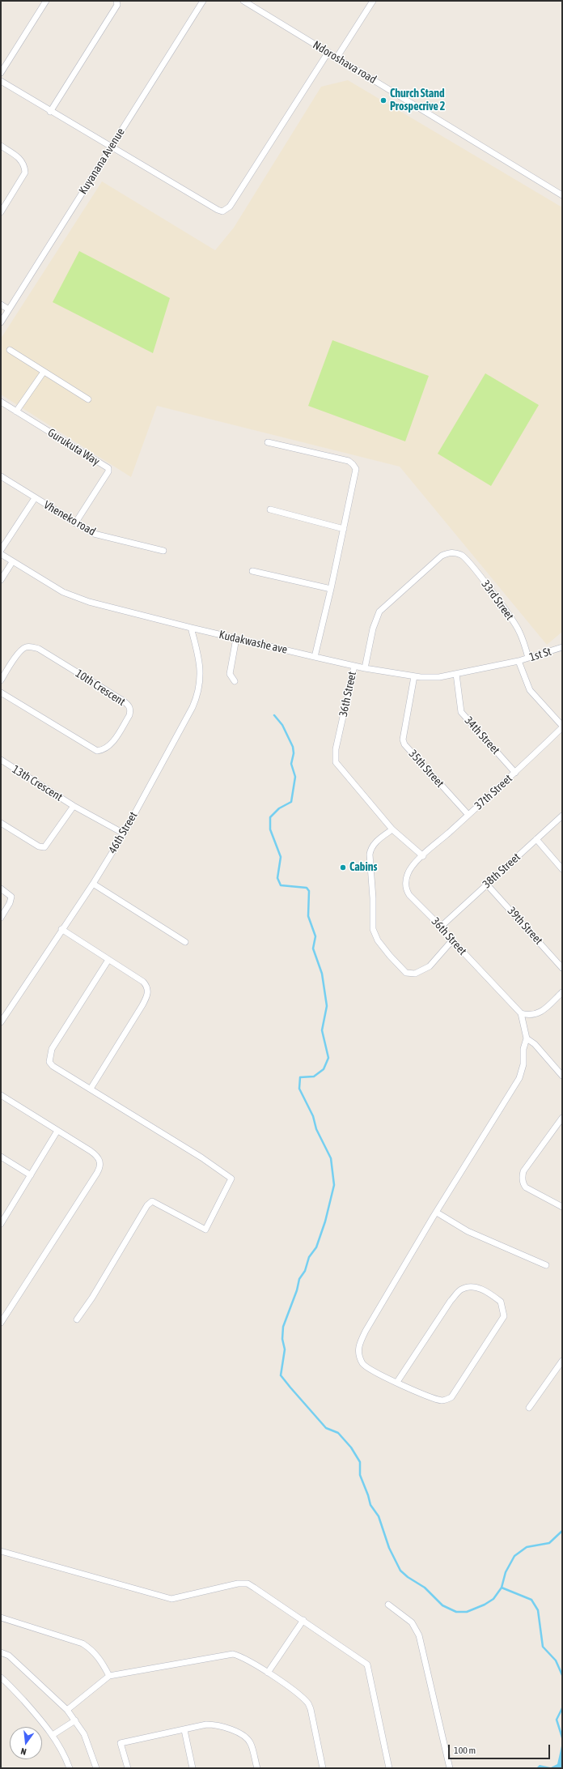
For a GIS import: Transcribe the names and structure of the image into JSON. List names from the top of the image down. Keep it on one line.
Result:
{"streets":{"street":["Ndoroshava road","Kuyanana Avenue","Gurukuta Way","Vheneko road","33rd Street","Kudakwashe ave","1st St","10th Crescent","36th Street","34th Street","35th Street","13th Crescent","37th Street","46th Street","38th Street","39th Street"]},"crossings":[["Gurukuta Way","Vheneko road"],["33rd Street","Kudakwashe ave"],["33rd Street","1st St"],["Kudakwashe ave","1st St"],["Kudakwashe ave","36th Street"],["Kudakwashe ave","34th Street"],["Kudakwashe ave","35th Street"],["Kudakwashe ave","46th Street"],["36th Street","37th Street"],["36th Street","38th Street"],["34th Street","37th Street"],["35th Street","37th Street"],["13th Crescent","46th Street"],["38th Street","39th Street"]],"places":["Church Stand Prospecrive 2","Cabins"],"scale_bar":"100 m","north":"bottom"}
